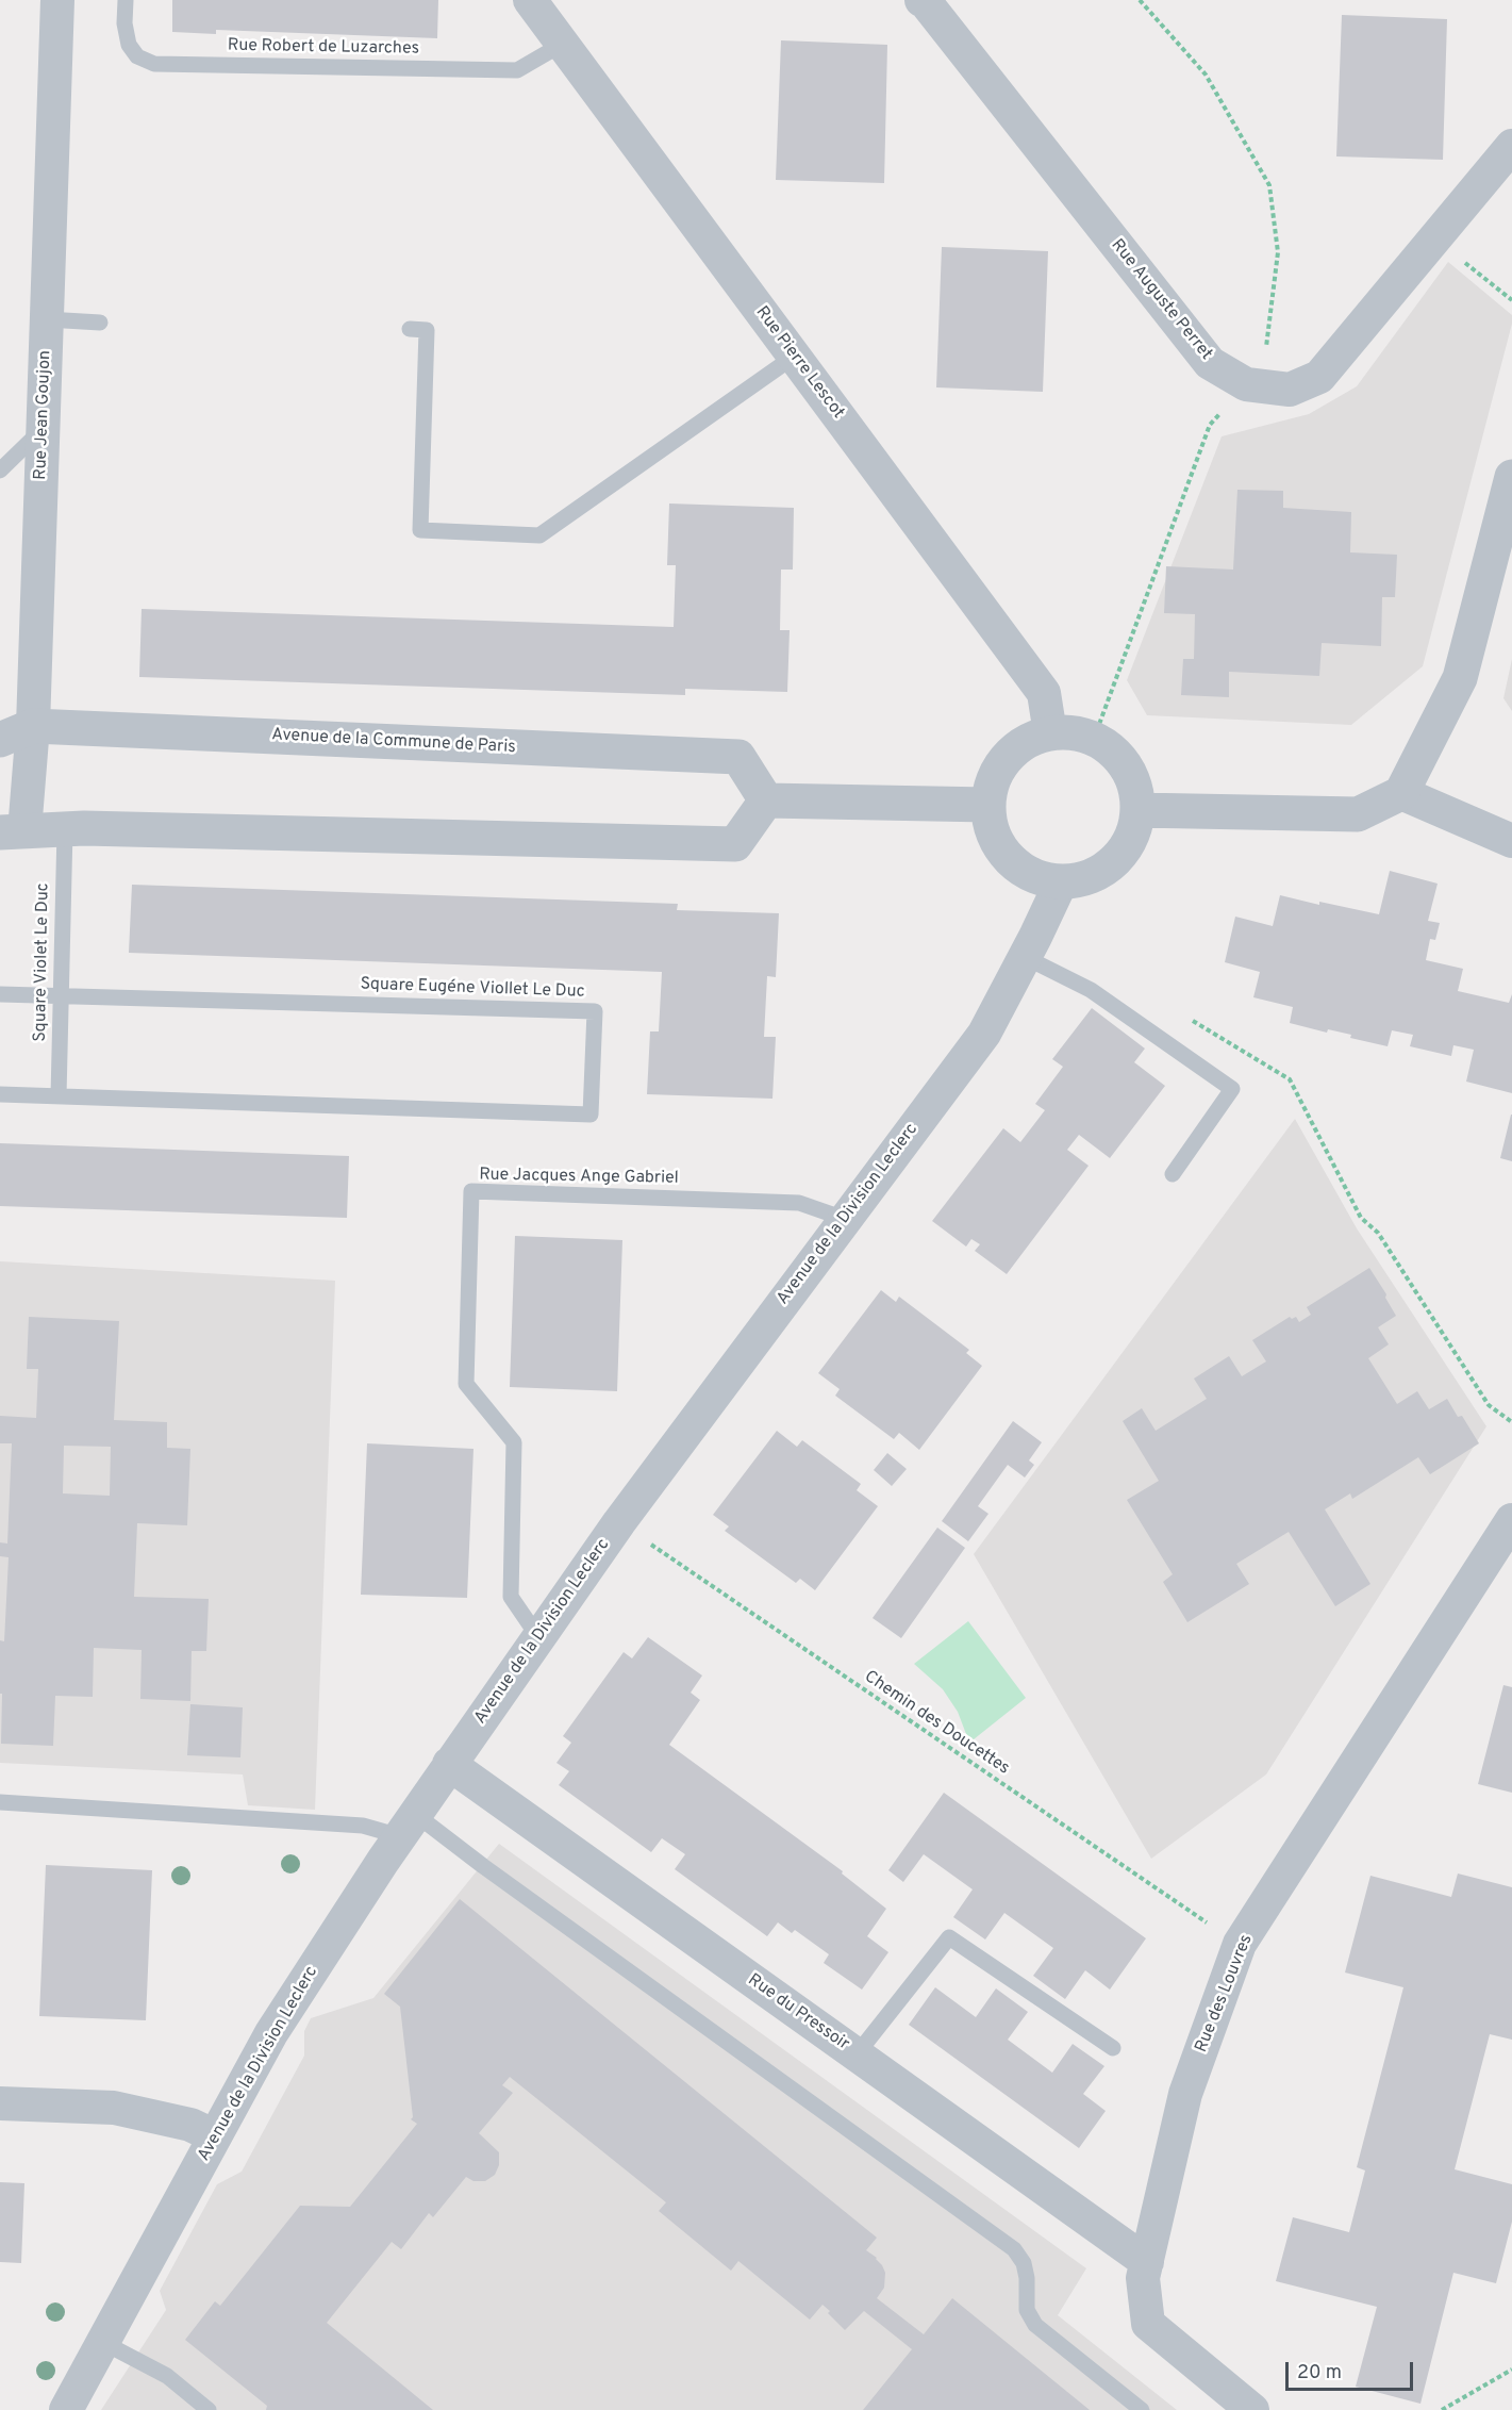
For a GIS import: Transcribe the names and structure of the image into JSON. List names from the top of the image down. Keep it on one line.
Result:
{"streets":{"street":["Rue Auguste Perret","Rue Pierre Lescot","Rue Jean Goujon","Avenue de la Commune de Paris","Avenue de la Division Leclerc","Rue des Louvres","Rue du Pressoir"],"lane":["Rue Robert de Luzarches","Square Violet Le Duc","Square Eugéne Viollet Le Duc","Rue Jacques Ange Gabriel"],"path":["Chemin des Doucettes"]},"crossings":[["Rue Robert de Luzarches","Rue Pierre Lescot"],["Rue Pierre Lescot","Avenue de la Division Leclerc"],["Rue Jean Goujon","Avenue de la Commune de Paris"],["Square Violet Le Duc","Square Eugéne Viollet Le Duc"],["Rue Jacques Ange Gabriel","Avenue de la Division Leclerc"],["Avenue de la Division Leclerc","Chemin des Doucettes"],["Avenue de la Division Leclerc","Rue du Pressoir"],["Chemin des Doucettes","Rue des Louvres"],["Rue des Louvres","Rue du Pressoir"]],"scale_bar":"20 m"}
